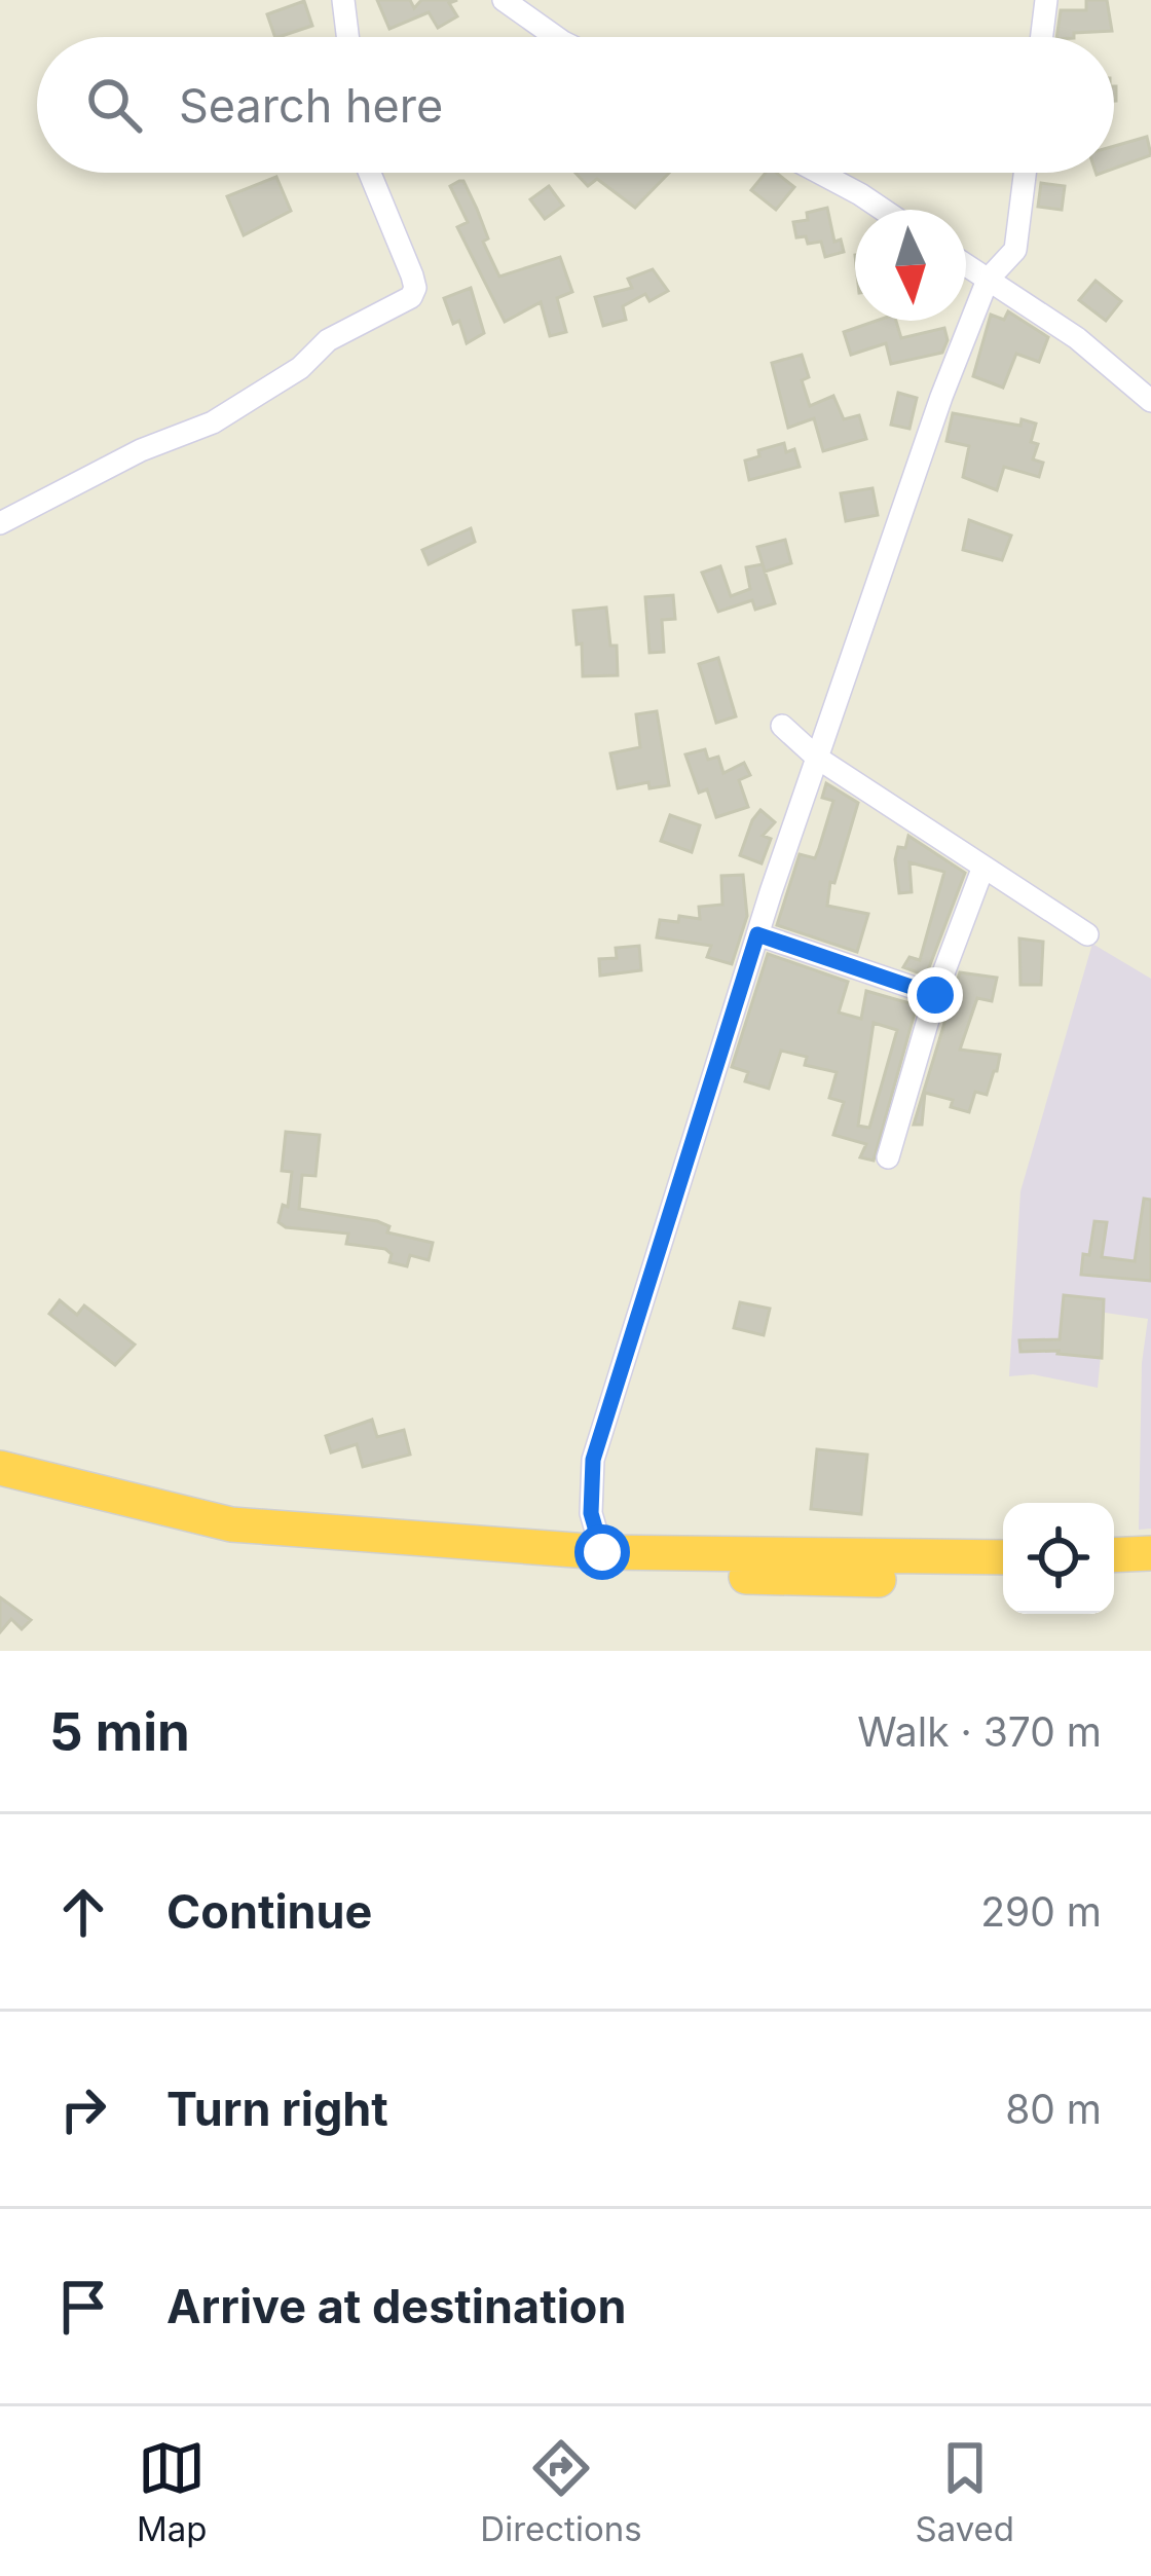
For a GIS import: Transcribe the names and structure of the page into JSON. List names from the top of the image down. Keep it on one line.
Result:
{"north":"bottom","page":{"search":"Search here","heading":["5 min","Walk · 370 m"],"list":[["Continue","290 m"],["Turn right","80 m"],"Arrive at destination"],"nav":["Map","Directions","Saved"]}}
